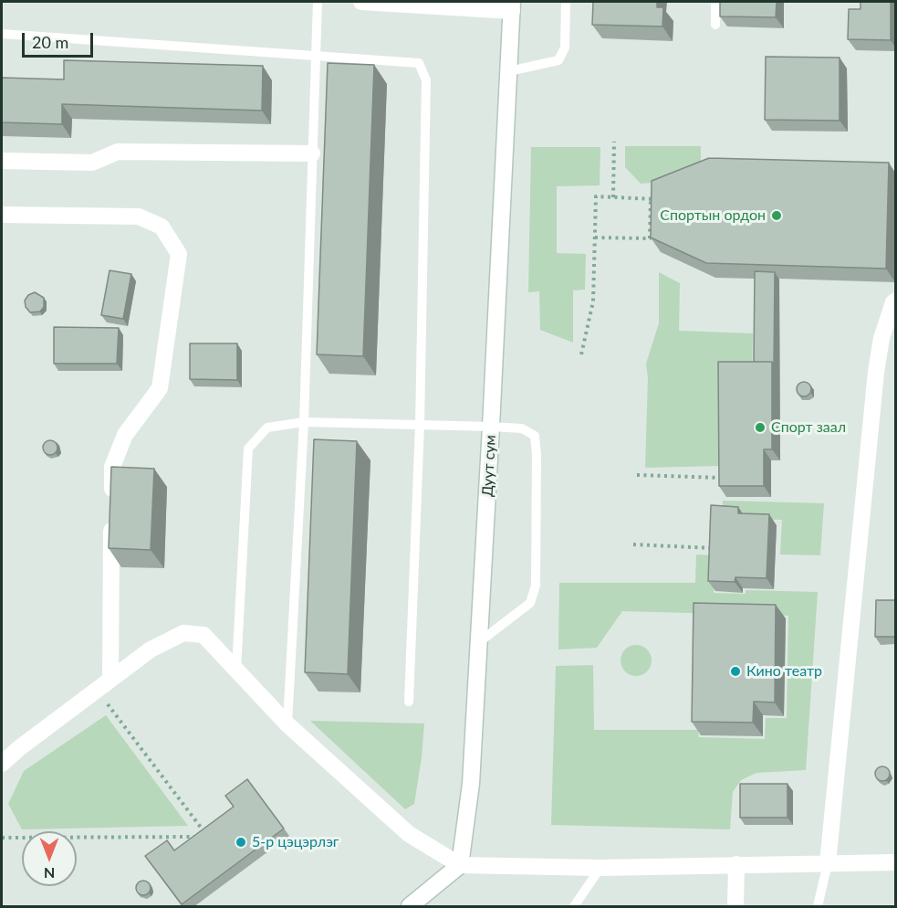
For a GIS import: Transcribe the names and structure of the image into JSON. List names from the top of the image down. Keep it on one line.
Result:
{"streets":{"street":["Дуут сум"]},"places":["Спортын ордон","Спорт заал","Кино театр","5-р цэцэрлэг"],"scale_bar":"20 m","north":"bottom"}
